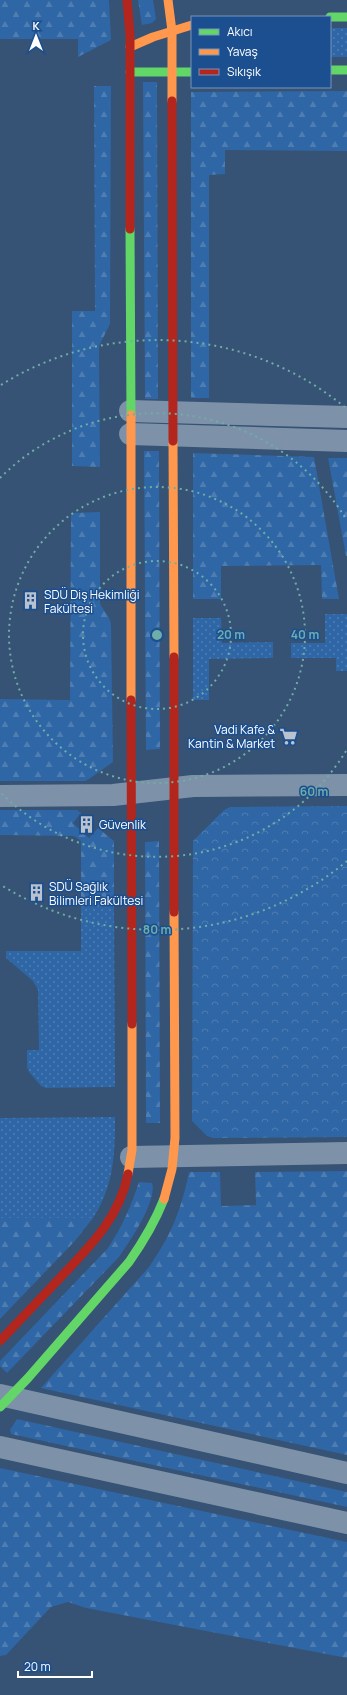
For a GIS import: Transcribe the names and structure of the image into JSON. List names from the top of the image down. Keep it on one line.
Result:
{"places":{"building":["SDÜ Diş Hekimliği Fakültesi","Güvenlik","SDÜ Sağlık Bilimleri Fakültesi"],"supermarket":["Vadi Kafe & Kantin & Market"]},"legend":["Akıcı","Yavaş","Sıkışık"],"scale_bar":"20 m","north":"top","rings":["20 m","40 m","60 m","80 m"]}
